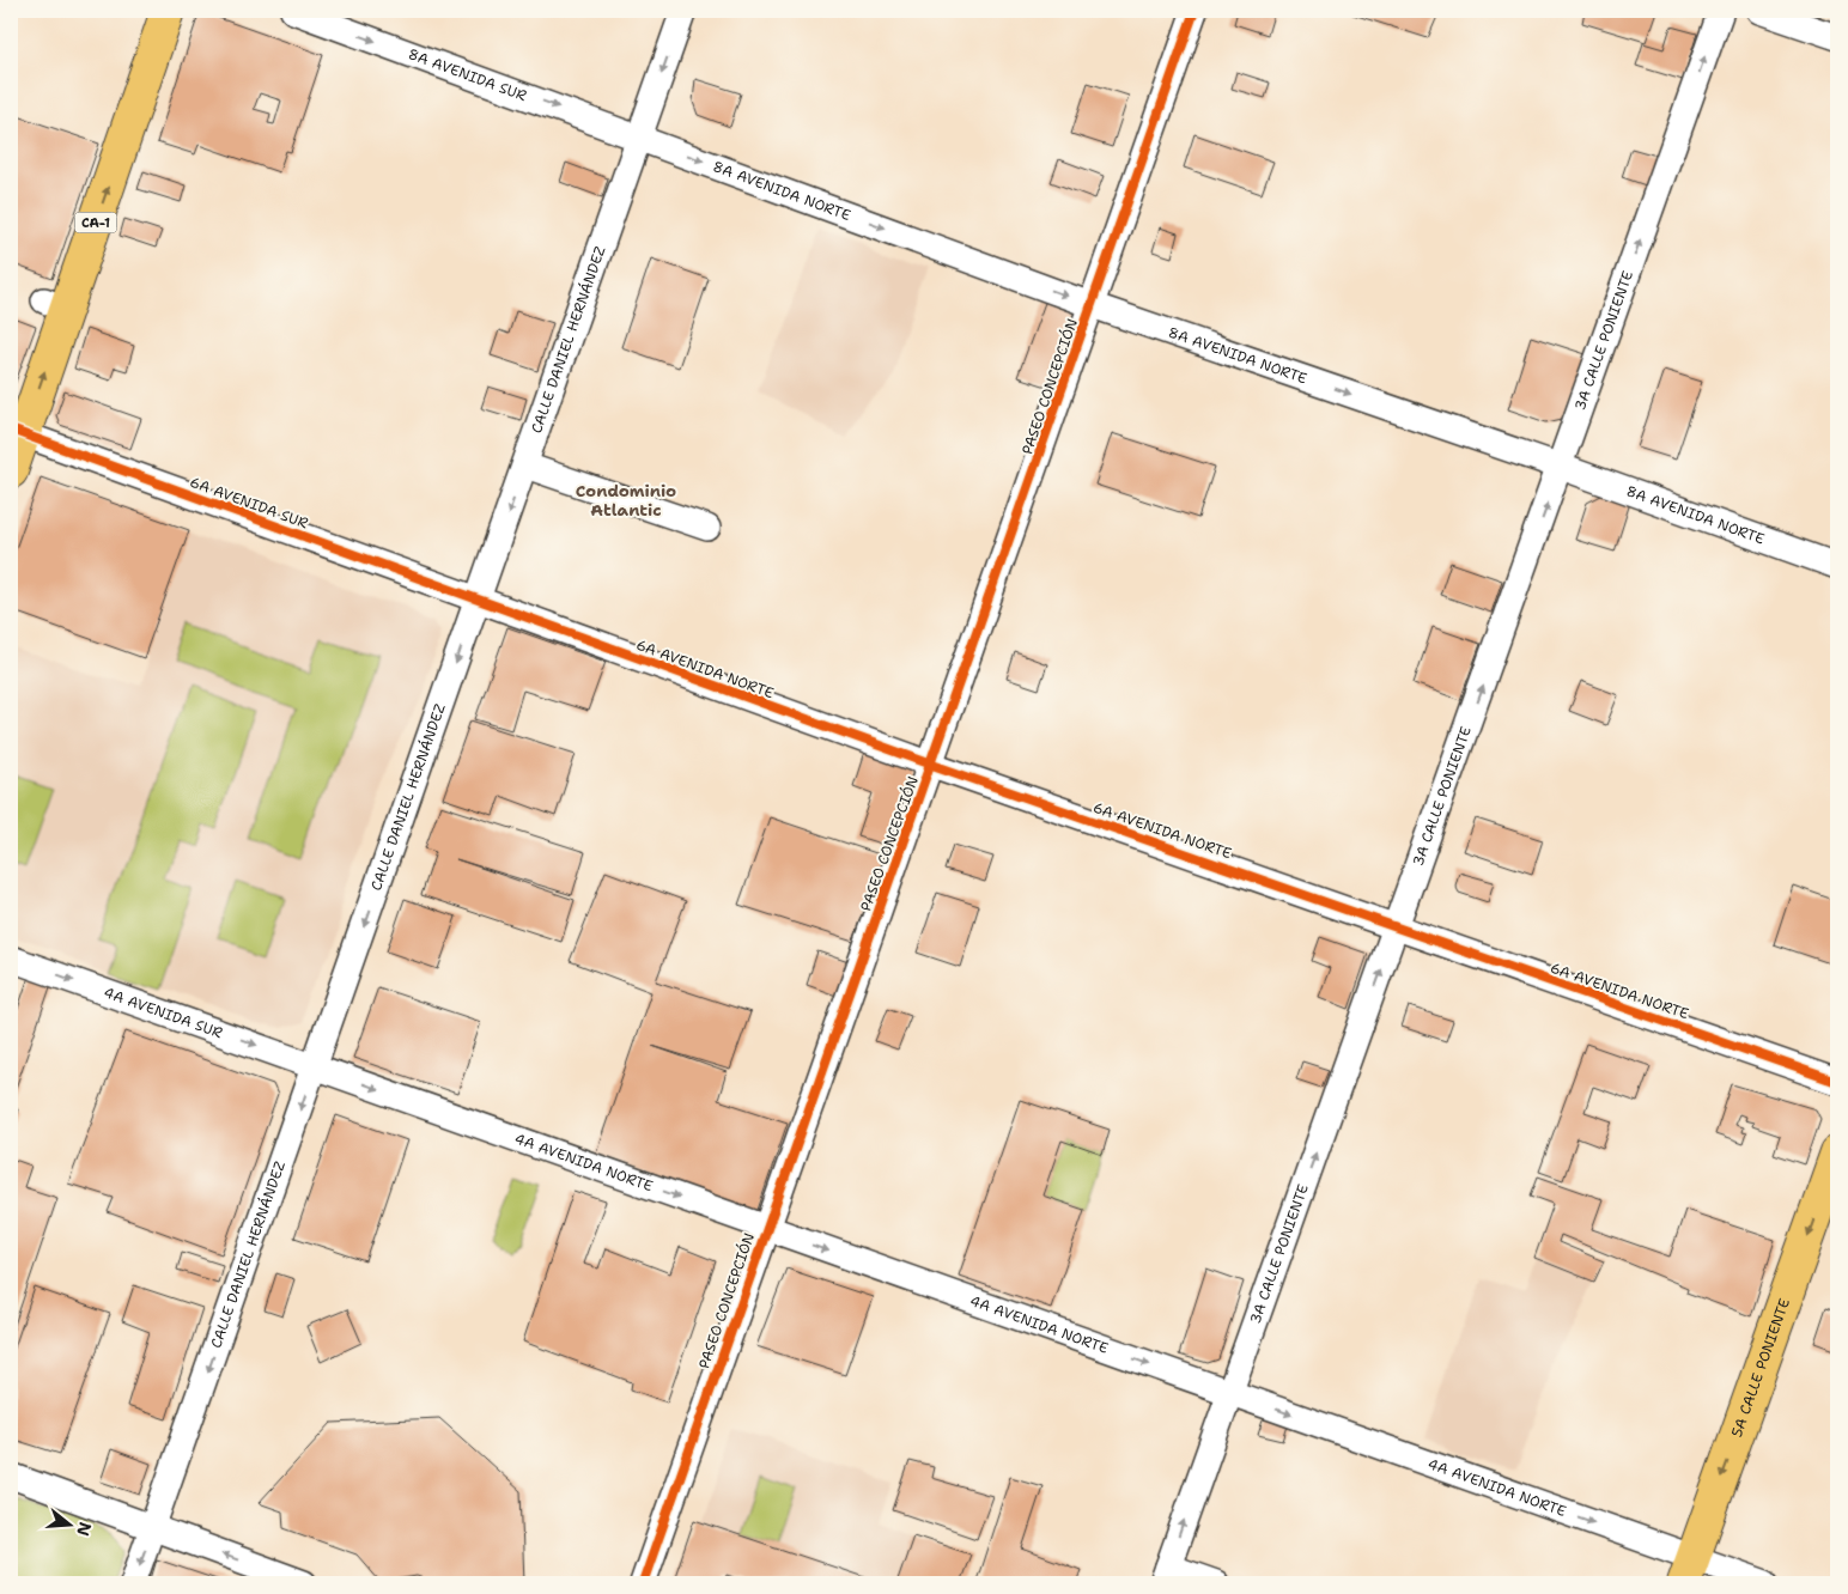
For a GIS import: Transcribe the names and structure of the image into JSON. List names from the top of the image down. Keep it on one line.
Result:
{"streets":{"main road":["CA-1","5A CALLE PONIENTE"],"street":["8A AVENIDA SUR","8A AVENIDA NORTE","CALLE DANIEL HERNÁNDEZ","3A CALLE PONIENTE","PASEO CONCEPCIÓN","6A AVENIDA SUR","6A AVENIDA NORTE","4A AVENIDA SUR","4A AVENIDA NORTE"]},"crossings":[["8A AVENIDA SUR","8A AVENIDA NORTE"],["8A AVENIDA SUR","CALLE DANIEL HERNÁNDEZ"],["8A AVENIDA NORTE","CALLE DANIEL HERNÁNDEZ"],["8A AVENIDA NORTE","3A CALLE PONIENTE"],["8A AVENIDA NORTE","PASEO CONCEPCIÓN"],["CA-1","6A AVENIDA SUR"],["CALLE DANIEL HERNÁNDEZ","6A AVENIDA SUR"],["CALLE DANIEL HERNÁNDEZ","6A AVENIDA NORTE"],["CALLE DANIEL HERNÁNDEZ","4A AVENIDA SUR"],["CALLE DANIEL HERNÁNDEZ","4A AVENIDA NORTE"],["3A CALLE PONIENTE","6A AVENIDA NORTE"],["3A CALLE PONIENTE","4A AVENIDA NORTE"],["PASEO CONCEPCIÓN","6A AVENIDA NORTE"],["PASEO CONCEPCIÓN","4A AVENIDA NORTE"],["6A AVENIDA SUR","6A AVENIDA NORTE"],["4A AVENIDA SUR","4A AVENIDA NORTE"],["4A AVENIDA NORTE","5A CALLE PONIENTE"]],"one_way":["8A AVENIDA SUR","8A AVENIDA NORTE","CALLE DANIEL HERNÁNDEZ","3A CALLE PONIENTE","4A AVENIDA SUR","4A AVENIDA NORTE","5A CALLE PONIENTE"],"districts":["Condominio Atlantic"],"north":"right"}
